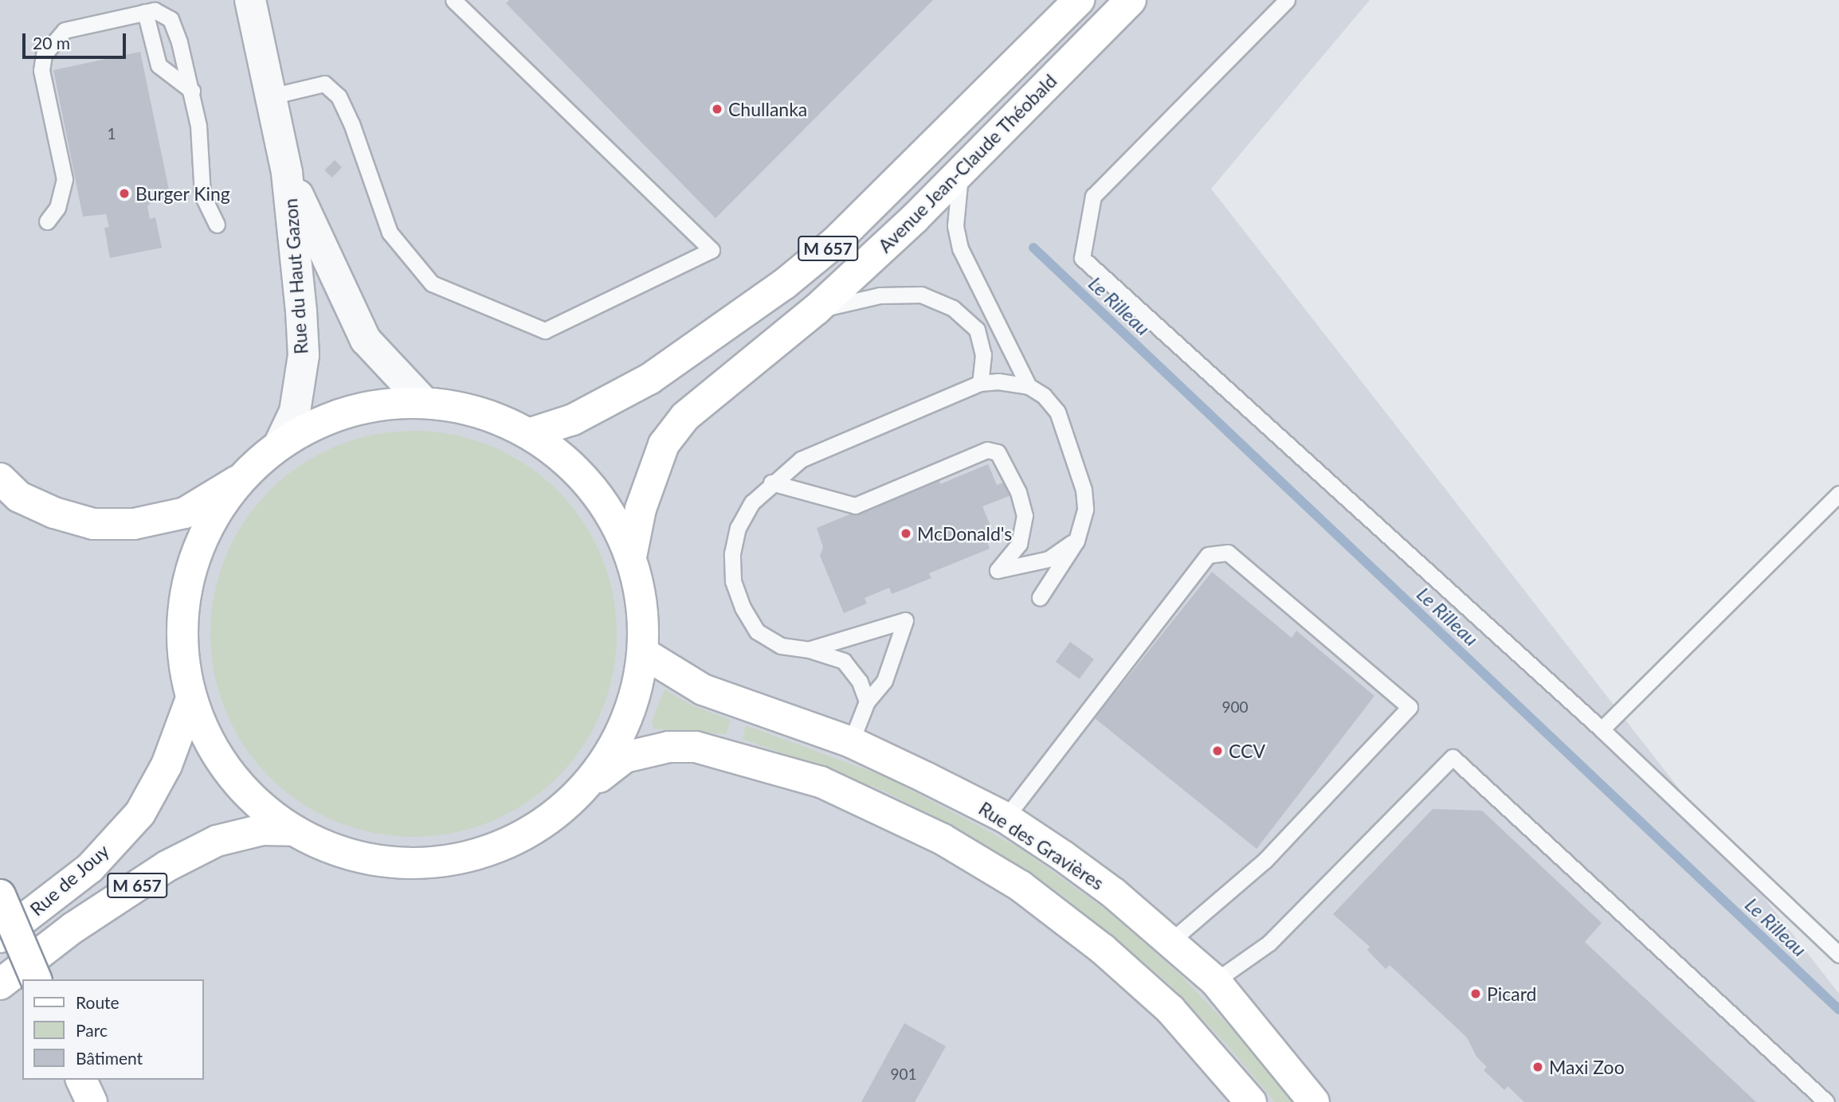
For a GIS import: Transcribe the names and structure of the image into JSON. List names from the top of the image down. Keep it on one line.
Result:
{"streets":{"main road":["Avenue Jean-Claude Théobald","M 657","Rue des Gravières","Rue de Jouy"],"street":["Rue du Haut Gazon"]},"water":["Le Rilleau"],"places":["Chullanka","Burger King","McDonald's","CCV","Picard","Maxi Zoo"],"house_numbers":["1","900","901"],"legend":["Route","Parc","Bâtiment"],"scale_bar":"20 m"}
